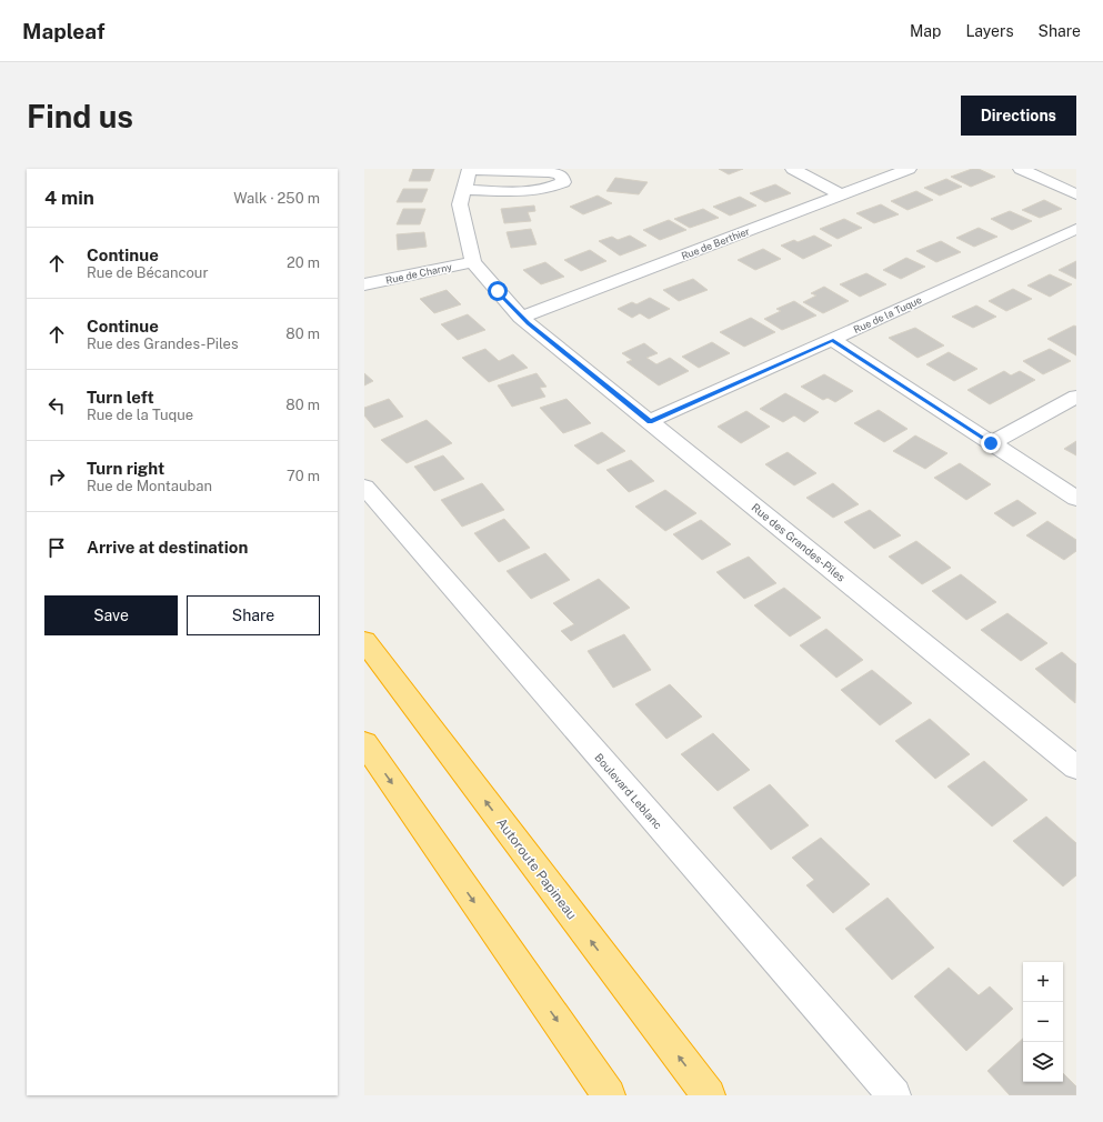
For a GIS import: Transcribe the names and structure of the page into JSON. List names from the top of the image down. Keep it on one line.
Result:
{"streets":{"highway":["Autoroute Papineau"],"street":["Rue de Berthier","Rue de Charny","Rue de la Tuque","Rue des Grandes-Piles","Boulevard Leblanc"]},"crossings":[["Rue de Berthier","Rue des Grandes-Piles"],["Rue de Charny","Rue des Grandes-Piles"],["Rue de la Tuque","Rue des Grandes-Piles"]],"page":{"header":"Mapleaf","nav":["Map","Layers","Share"],"buttons":["Directions",["Save","Share"]],"title":"Find us","heading":["4 min","Walk · 250 m"],"list":[["Continue","Rue de Bécancour","20 m"],["Continue","Rue des Grandes-Piles","80 m"],["Turn left","Rue de la Tuque","80 m"],["Turn right","Rue de Montauban","70 m"],"Arrive at destination"],"map_buttons":["+","−"]}}
